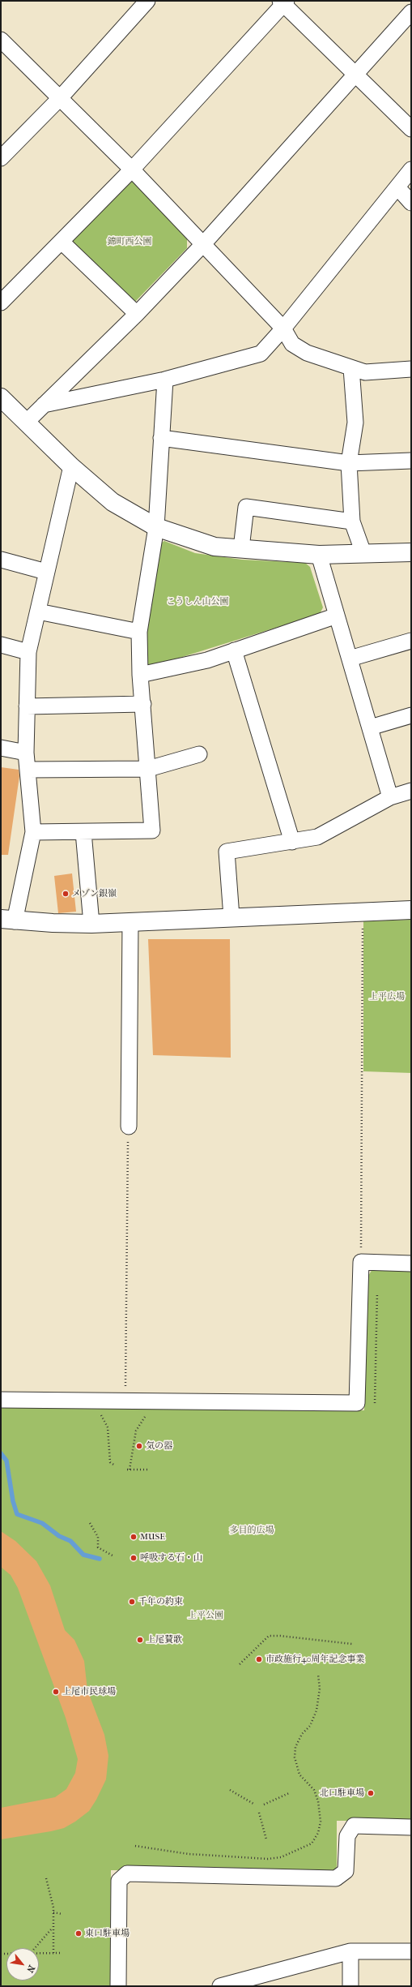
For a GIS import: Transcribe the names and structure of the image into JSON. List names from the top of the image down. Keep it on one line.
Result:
{"parks":["錦町西公園","こうしん山公園","上平広場","多目的広場","上平公園"],"places":["メゾン銀嶺","気の器","MUSE","呼吸する石・山","千年の約束","上尾賛歌","市政施行40周年記念事業","上尾市民球場","北口駐車場","東口駐車場"],"north":"bottom right"}
